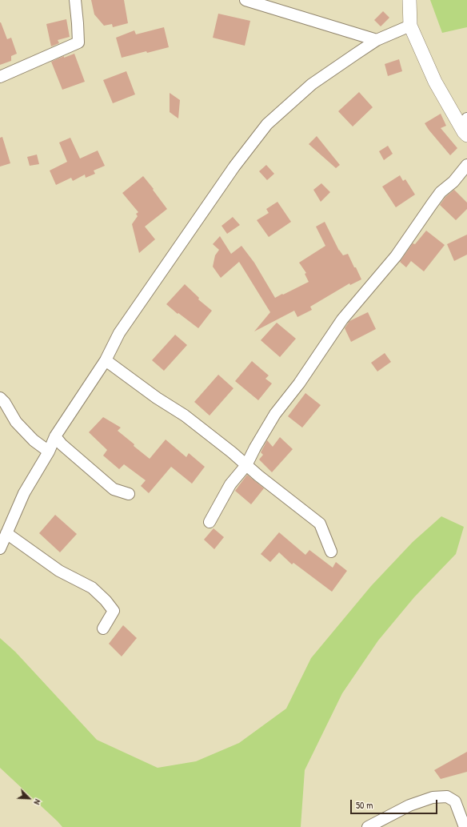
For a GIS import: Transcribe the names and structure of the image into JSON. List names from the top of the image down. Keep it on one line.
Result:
{"scale_bar":"50 m","north":"bottom right"}
